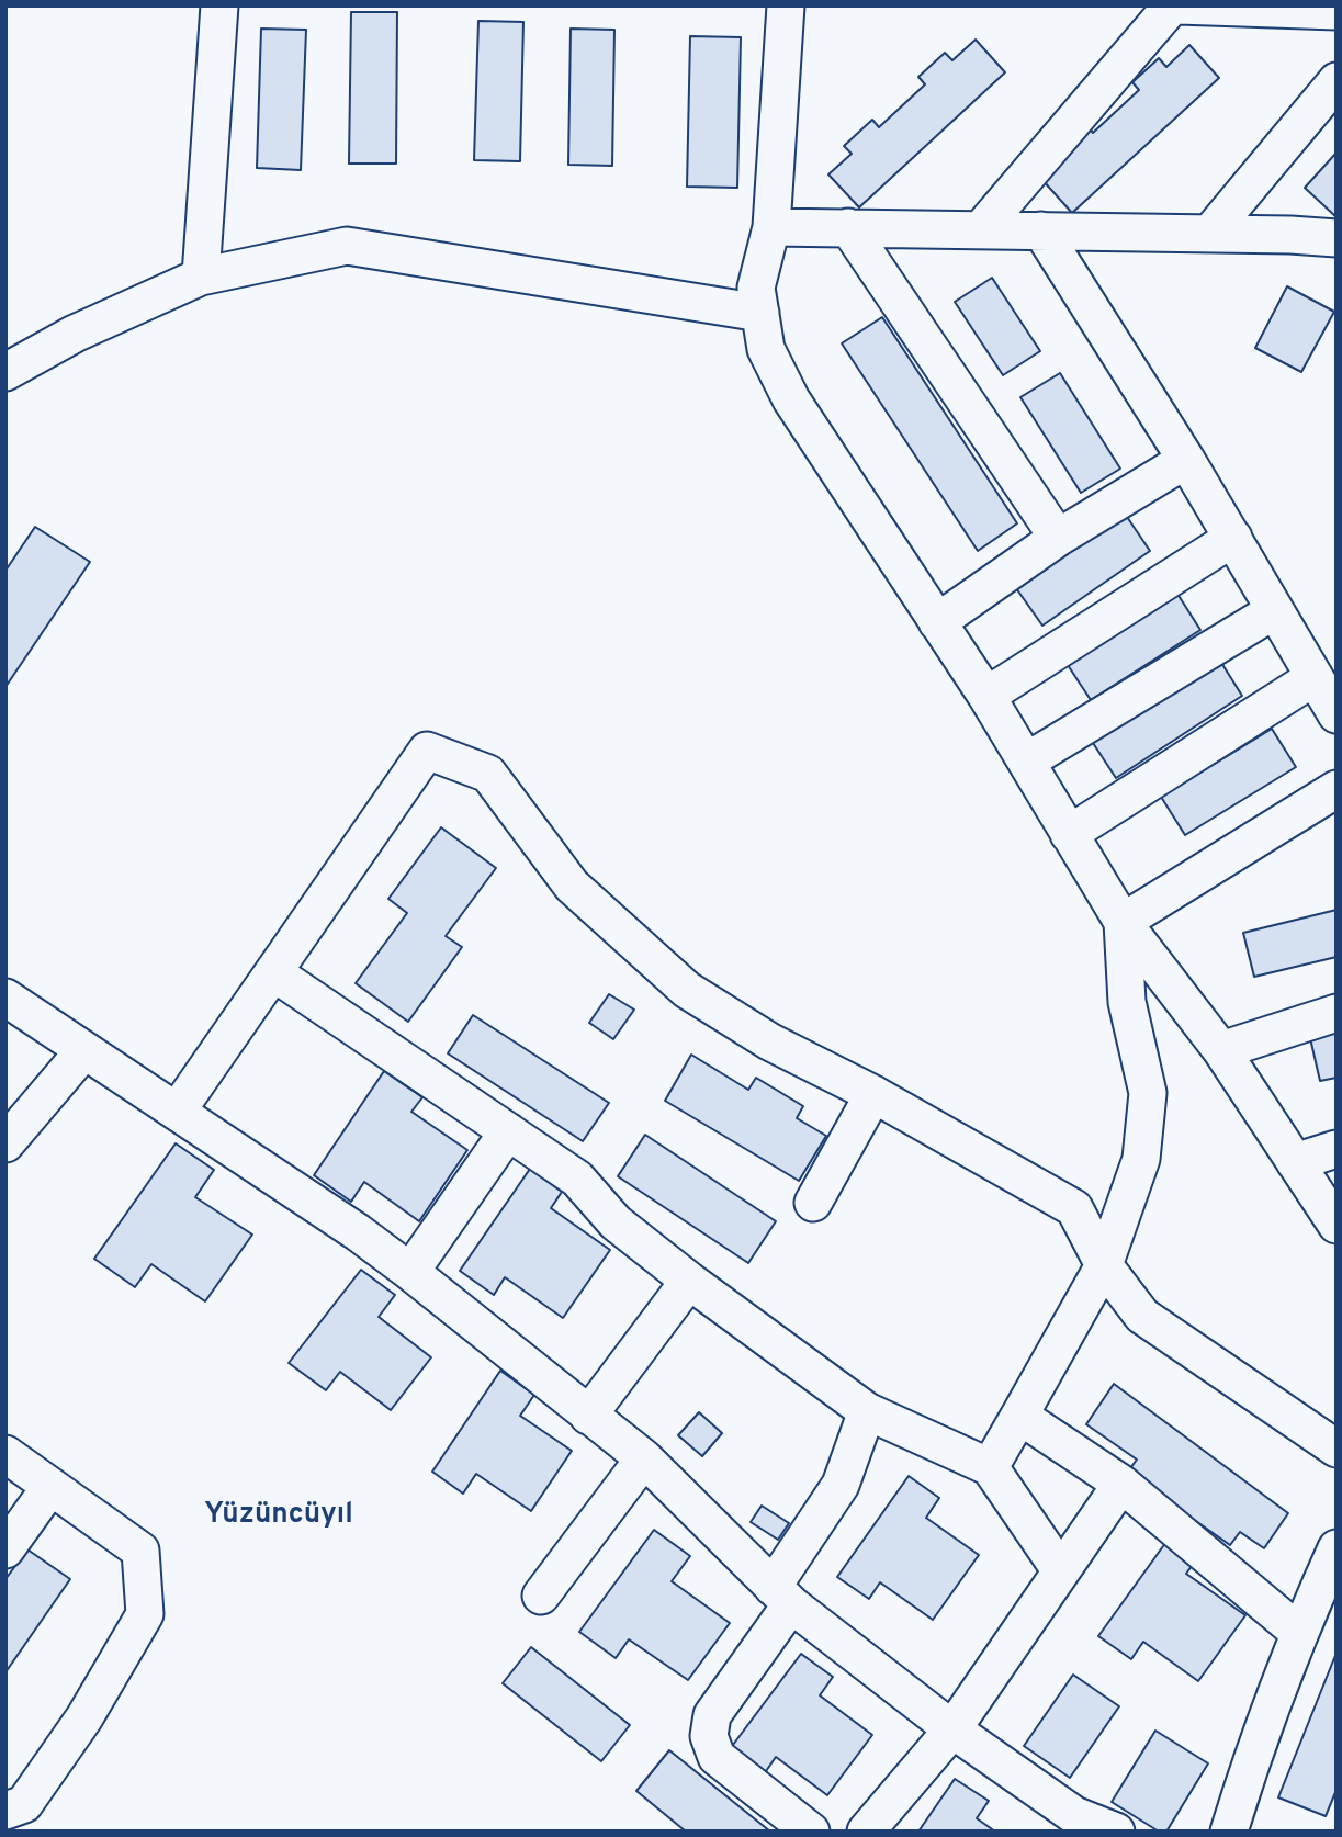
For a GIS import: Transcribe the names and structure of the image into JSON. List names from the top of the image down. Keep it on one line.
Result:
{"districts":["Yüzüncüyıl"]}
